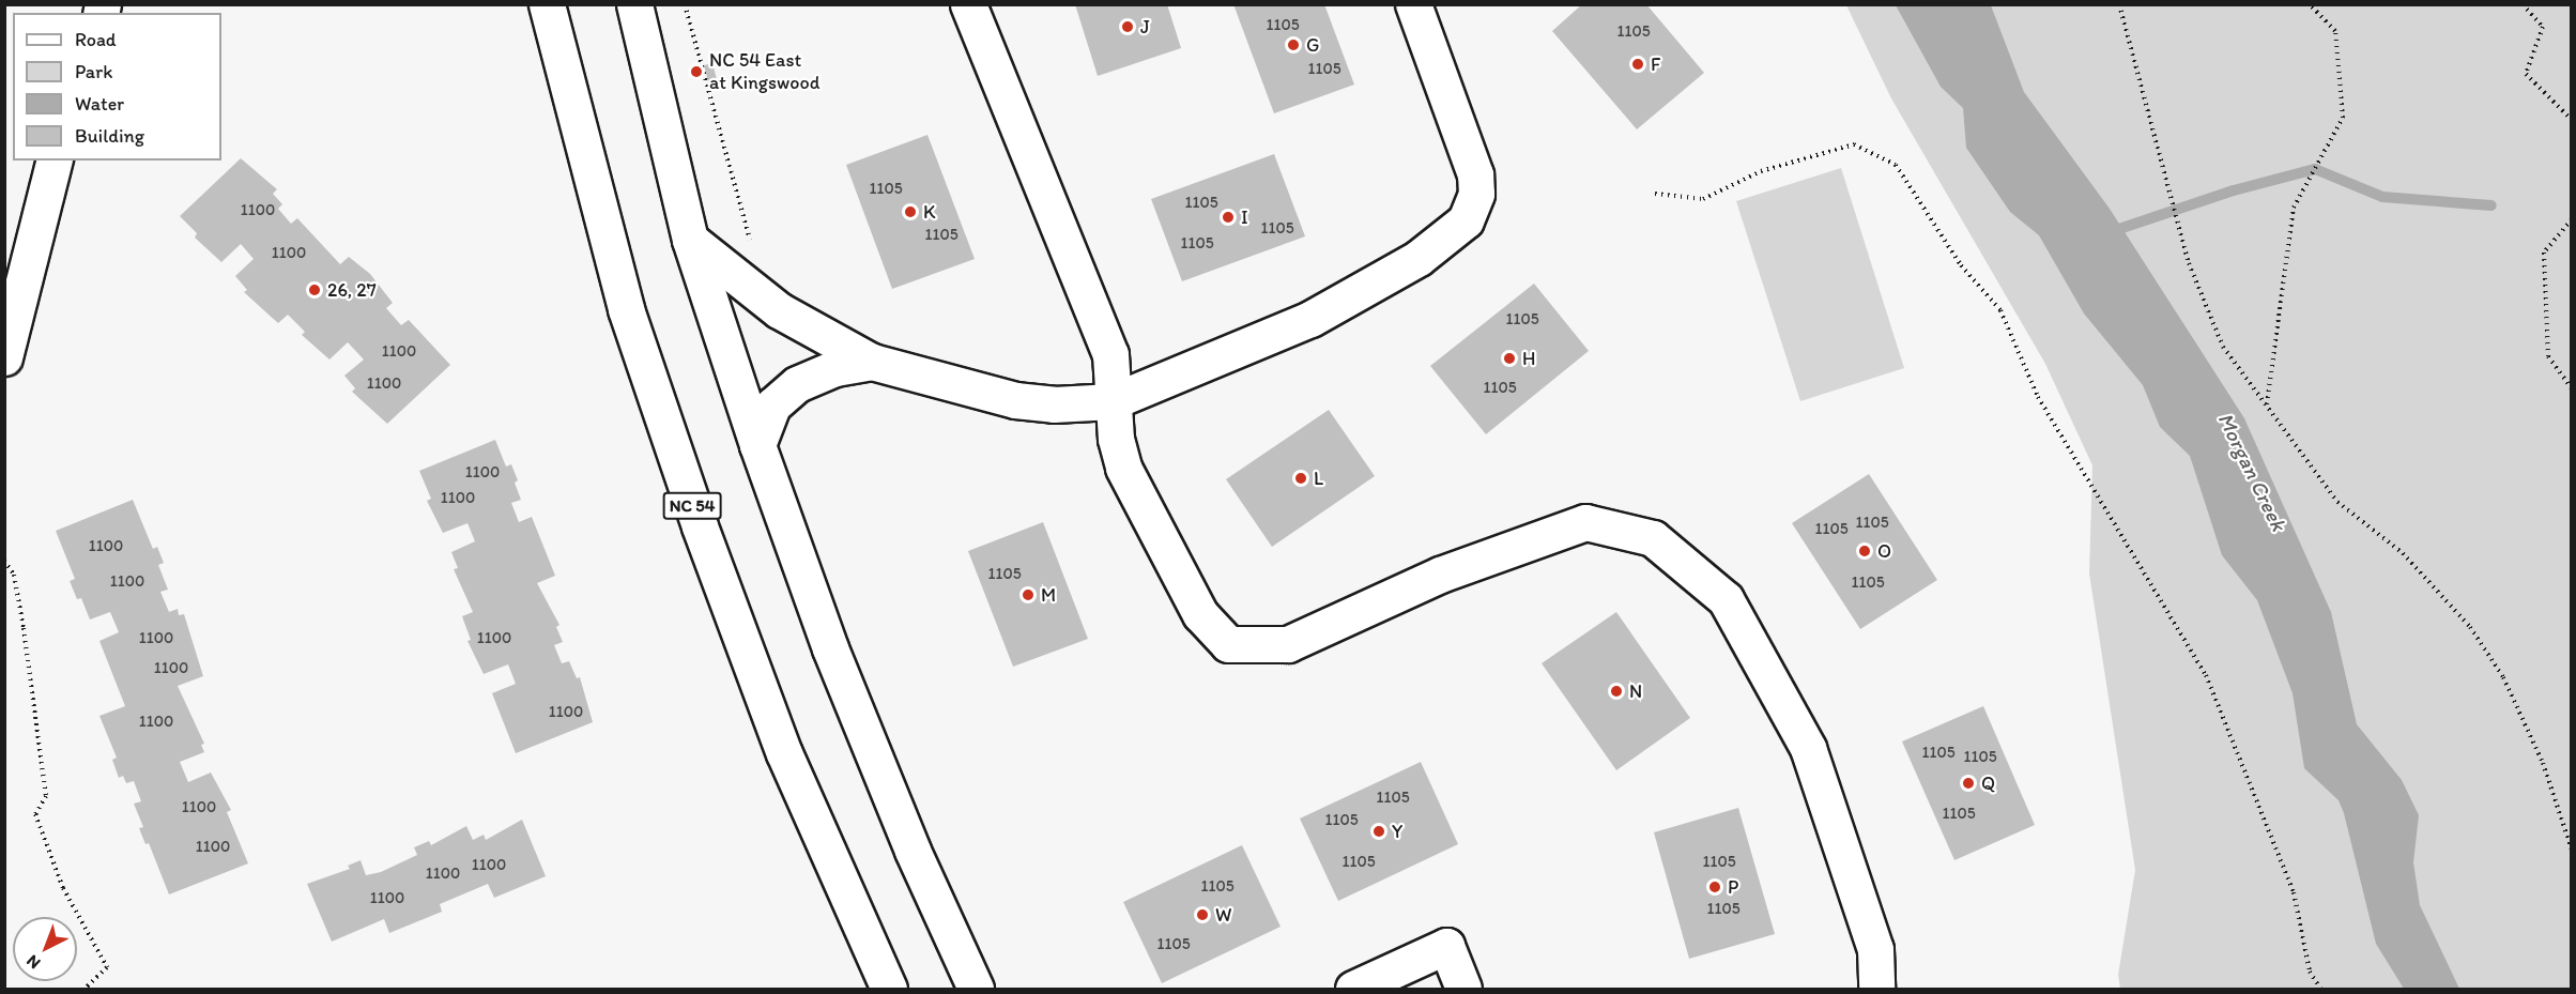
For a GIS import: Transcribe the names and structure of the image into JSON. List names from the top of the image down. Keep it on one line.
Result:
{"streets":{"main road":["NC 54"]},"water":["Morgan Creek"],"places":["J","G","F","NC 54 East at Kingswood","K","I","26, 27","H","L","O","M","N","Q","Y","P","W"],"house_numbers":["1105","1105","1105","1105","1105","1100","1105","1105","1105","1100","1105","1100","1100","1105","1100","1100","1105","1105","1100","1105","1100","1105","1100","1100","1100","1100","1100","1105","1105","1105","1100","1105","1105","1100","1105","1105","1100","1100","1105","1100","1105","1105"],"legend":["Road","Park","Water","Building"],"north":"bottom left"}
